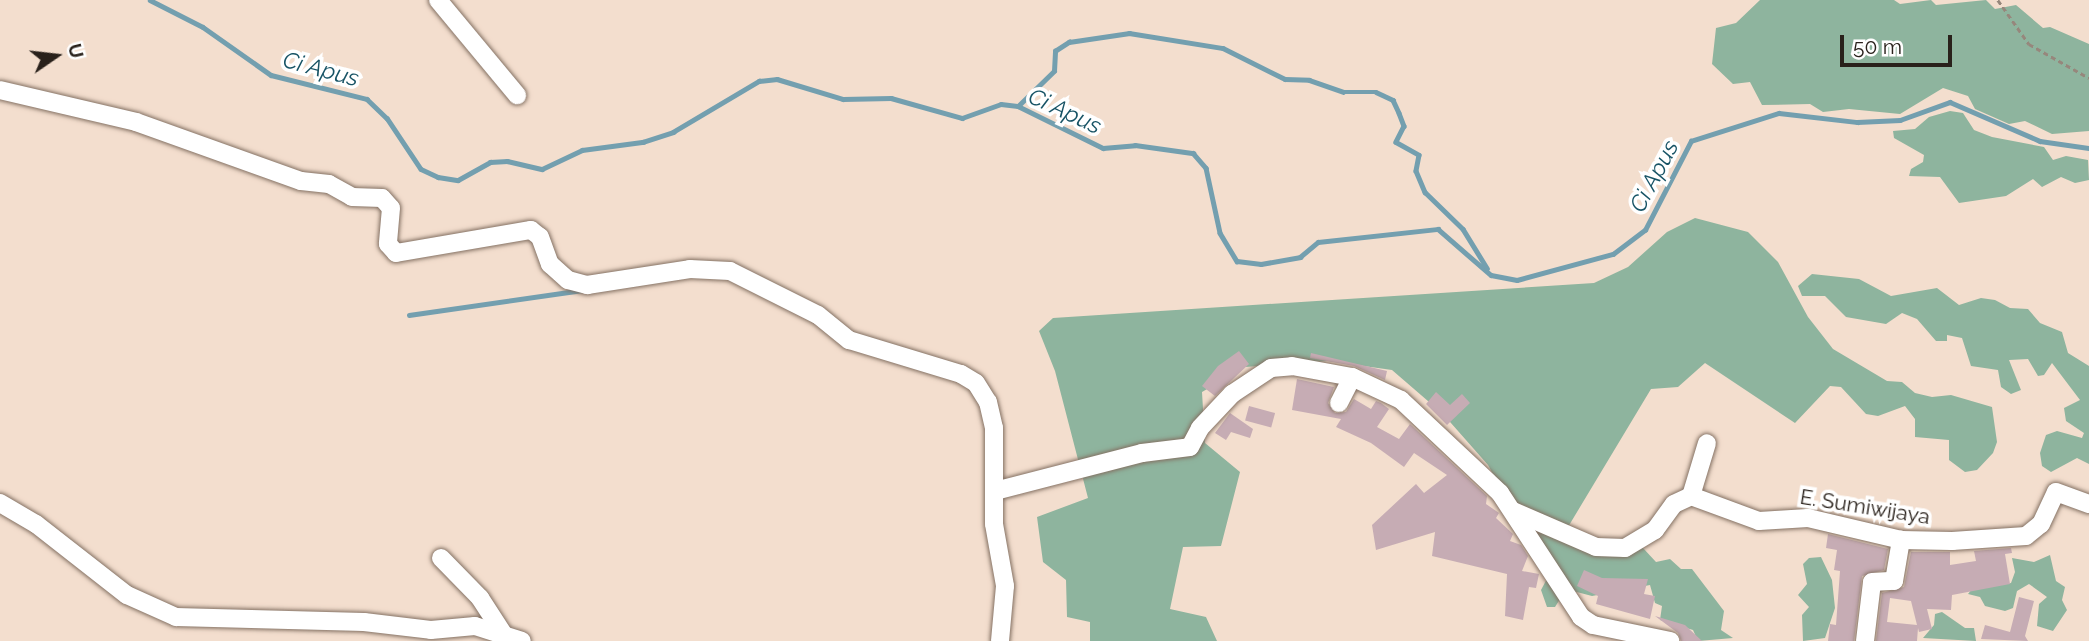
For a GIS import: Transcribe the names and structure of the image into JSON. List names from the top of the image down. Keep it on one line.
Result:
{"streets":{"street":["E. Sumiwijaya"]},"water":["Ci Apus"],"scale_bar":"50 m","north":"right"}
